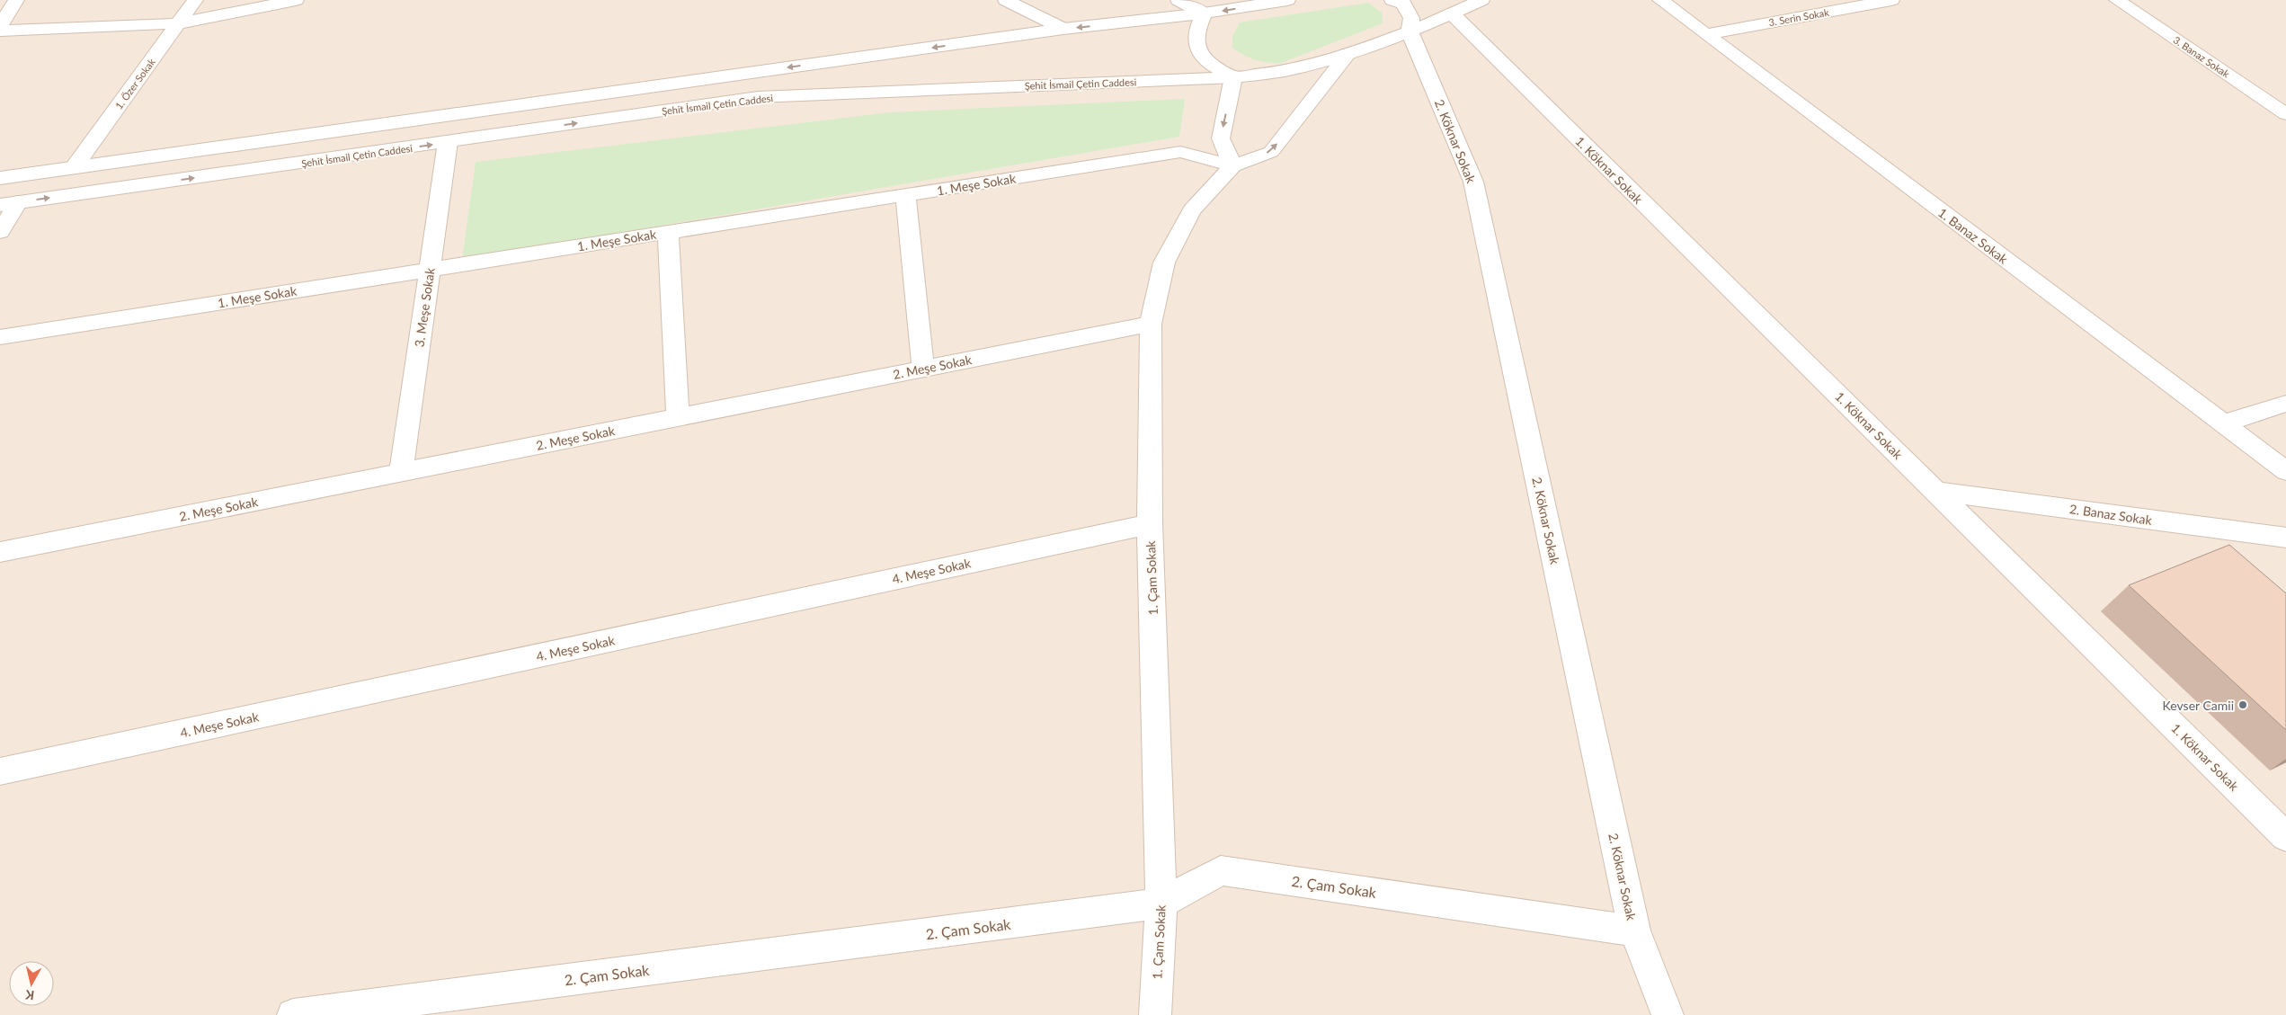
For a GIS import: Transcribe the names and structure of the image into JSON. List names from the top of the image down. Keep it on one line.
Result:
{"streets":{"street":["3. Serin Sokak","3. Banaz Sokak","1. Özer Sokak","Şehit İsmail Çetin Caddesi","2. Köknar Sokak","1. Köknar Sokak","1. Meşe Sokak","1. Banaz Sokak","3. Meşe Sokak","2. Meşe Sokak","2. Banaz Sokak","4. Meşe Sokak","1. Çam Sokak","2. Çam Sokak"]},"crossings":[["3. Serin Sokak","1. Banaz Sokak"],["Şehit İsmail Çetin Caddesi","2. Köknar Sokak"],["Şehit İsmail Çetin Caddesi","1. Köknar Sokak"],["Şehit İsmail Çetin Caddesi","3. Meşe Sokak"],["2. Köknar Sokak","2. Çam Sokak"],["1. Köknar Sokak","2. Banaz Sokak"],["1. Meşe Sokak","3. Meşe Sokak"],["1. Meşe Sokak","1. Çam Sokak"],["3. Meşe Sokak","2. Meşe Sokak"],["2. Meşe Sokak","1. Çam Sokak"],["4. Meşe Sokak","1. Çam Sokak"],["1. Çam Sokak","2. Çam Sokak"]],"places":["Kevser Camii"],"north":"bottom"}
